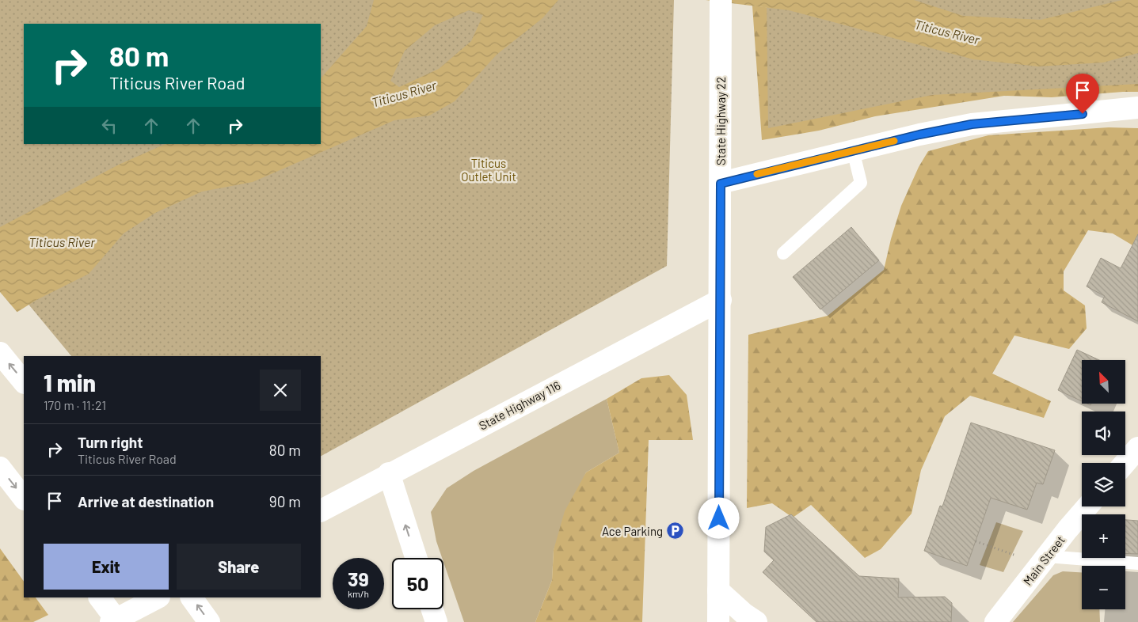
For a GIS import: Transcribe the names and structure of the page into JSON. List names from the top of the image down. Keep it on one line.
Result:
{"streets":{"main road":["State Highway 22","State Highway 116","Main Street"]},"crossings":[["State Highway 22","State Highway 116"]],"water":["Titicus River"],"parks":["Titicus Outlet Unit"],"places":{"parking":["Ace Parking"]},"north":"top left","page":{"turn":["80 m","Titicus River Road"],"heading":["1 min","170 m · 11:21"],"map_buttons":["+","−"],"list":[{"name":"Turn right","note":"Titicus River Road","value":"80 m"},{"name":"Arrive at destination","value":"90 m"}],"buttons":["Exit","Share"],"speed":"39 km/h","limit":"50"}}
